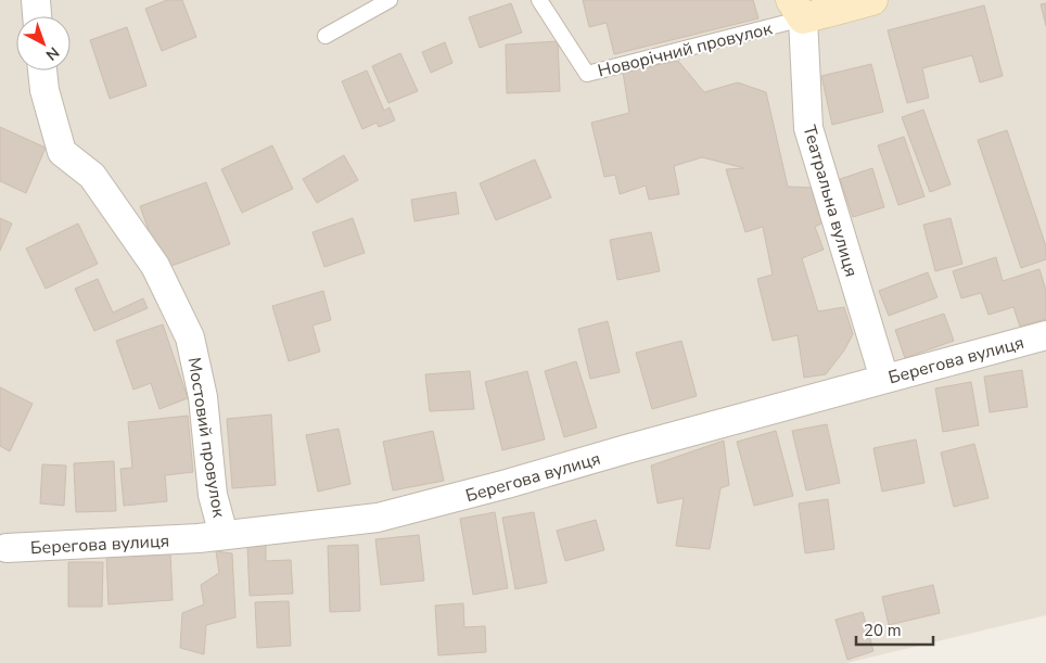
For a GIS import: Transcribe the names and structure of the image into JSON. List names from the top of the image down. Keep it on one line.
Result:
{"streets":{"street":["Театральна вулиця","Берегова вулиця","Мостовий провулок"],"lane":["Новорічний провулок"]},"crossings":[["Новорічний провулок","Театральна вулиця"],["Театральна вулиця","Берегова вулиця"],["Берегова вулиця","Мостовий провулок"]],"scale_bar":"20 m","north":"bottom right"}
